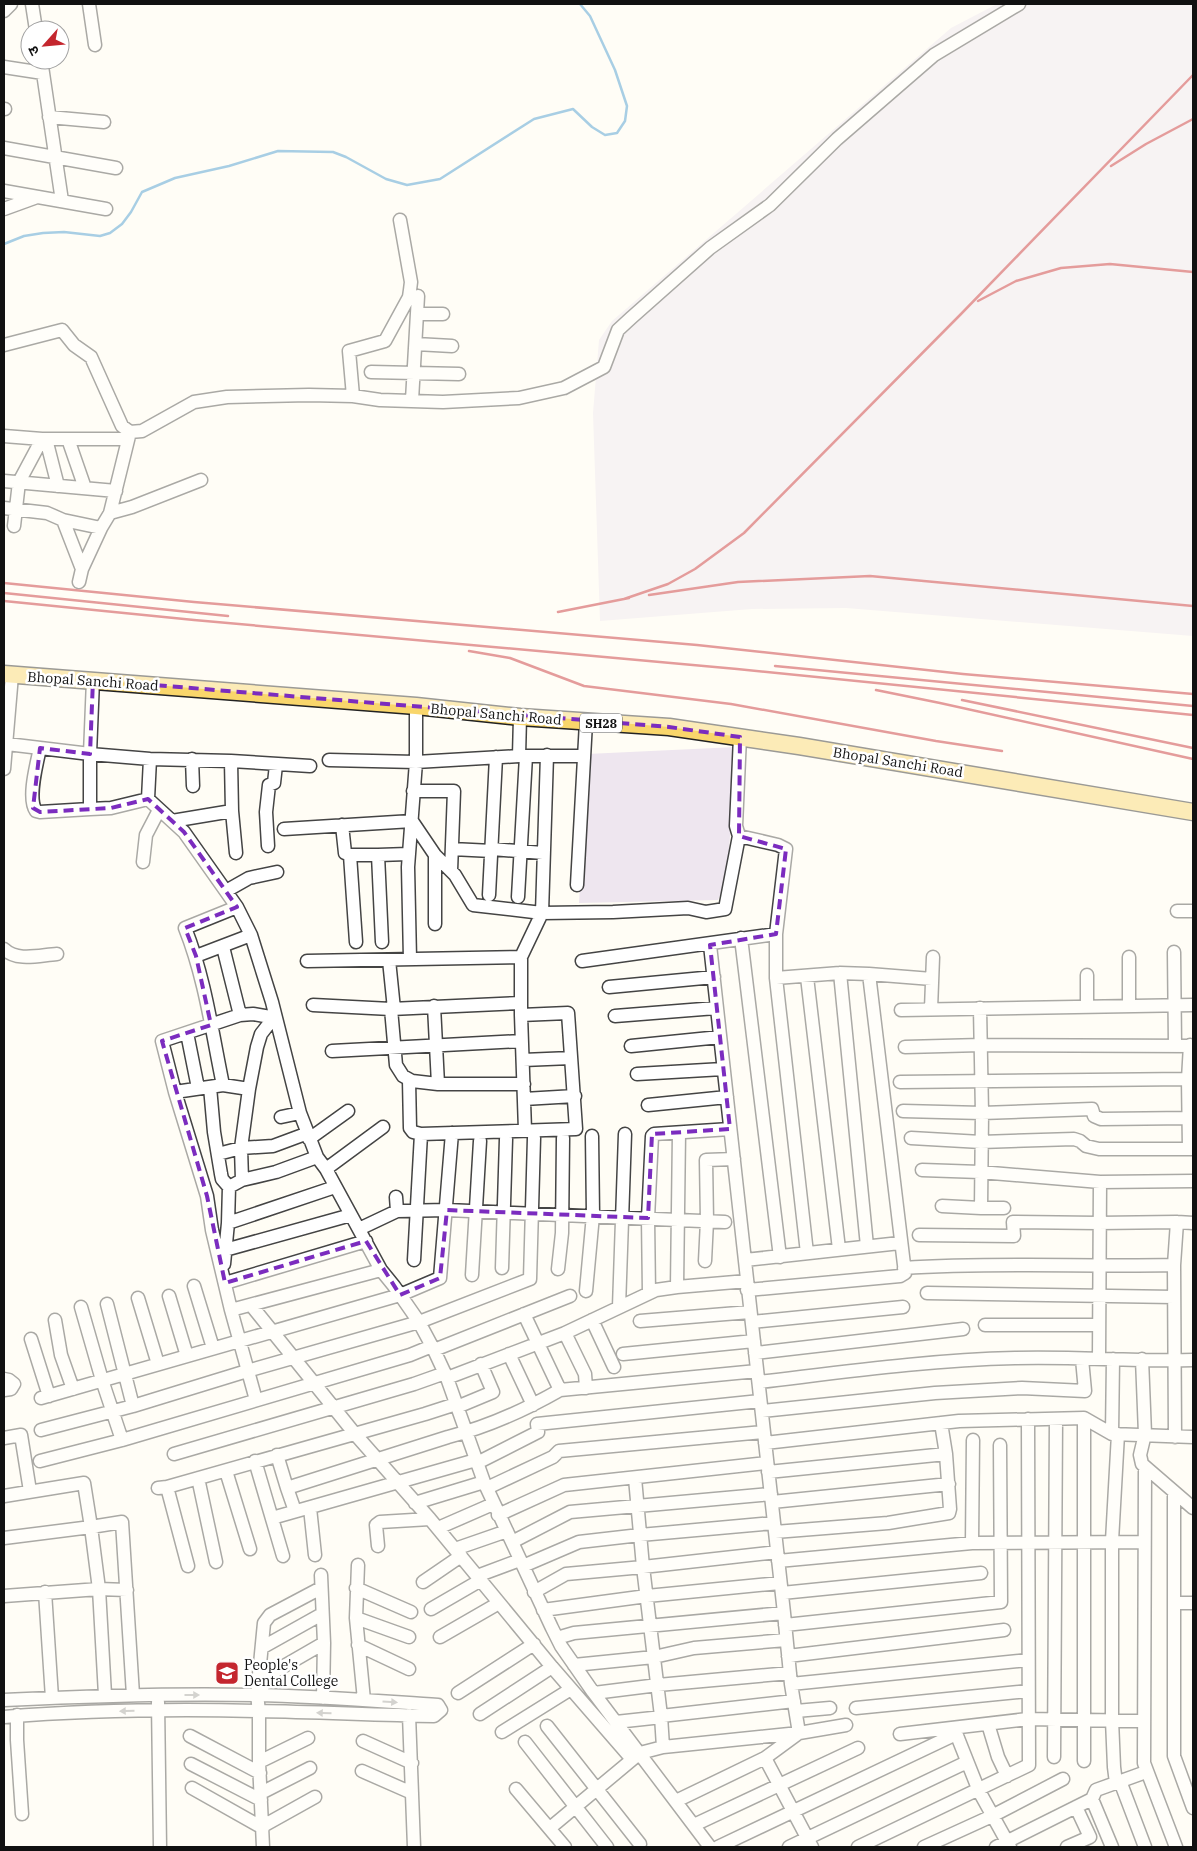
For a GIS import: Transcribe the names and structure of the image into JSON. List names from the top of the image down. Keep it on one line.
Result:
{"streets":{"main road":["Bhopal Sanchi Road","SH28"]},"places":{"school or university":["People's Dental College"]},"north":"bottom left"}
